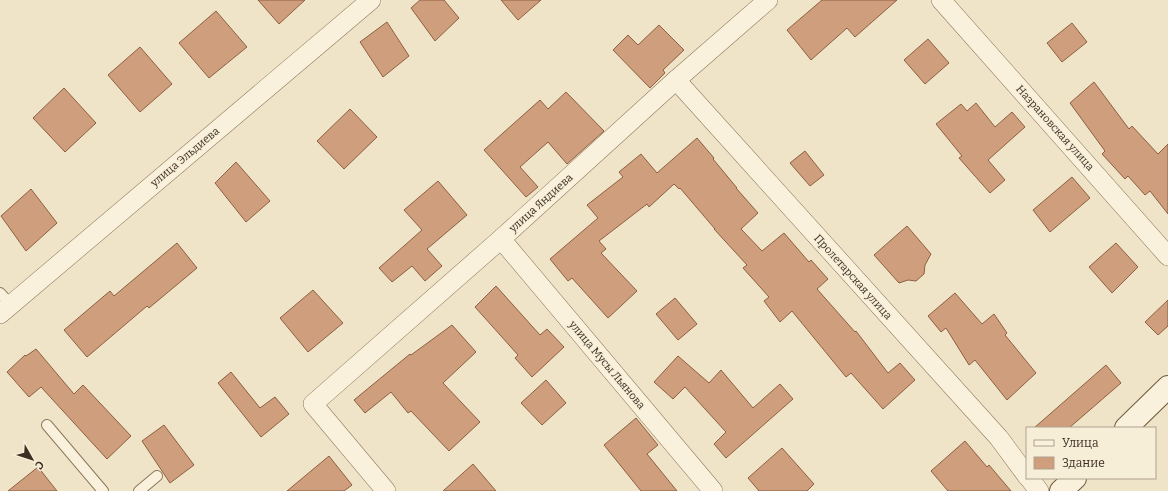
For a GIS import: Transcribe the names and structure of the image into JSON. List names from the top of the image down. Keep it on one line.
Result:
{"streets":{"street":["Назрановская улица","улица Эльдиева","улица Яндиева","Пролетарская улица","улица Мусы Льянова"]},"crossings":[["улица Яндиева","Пролетарская улица"],["улица Яндиева","улица Мусы Льянова"]],"legend":["Улица","Здание"],"north":"bottom right"}
